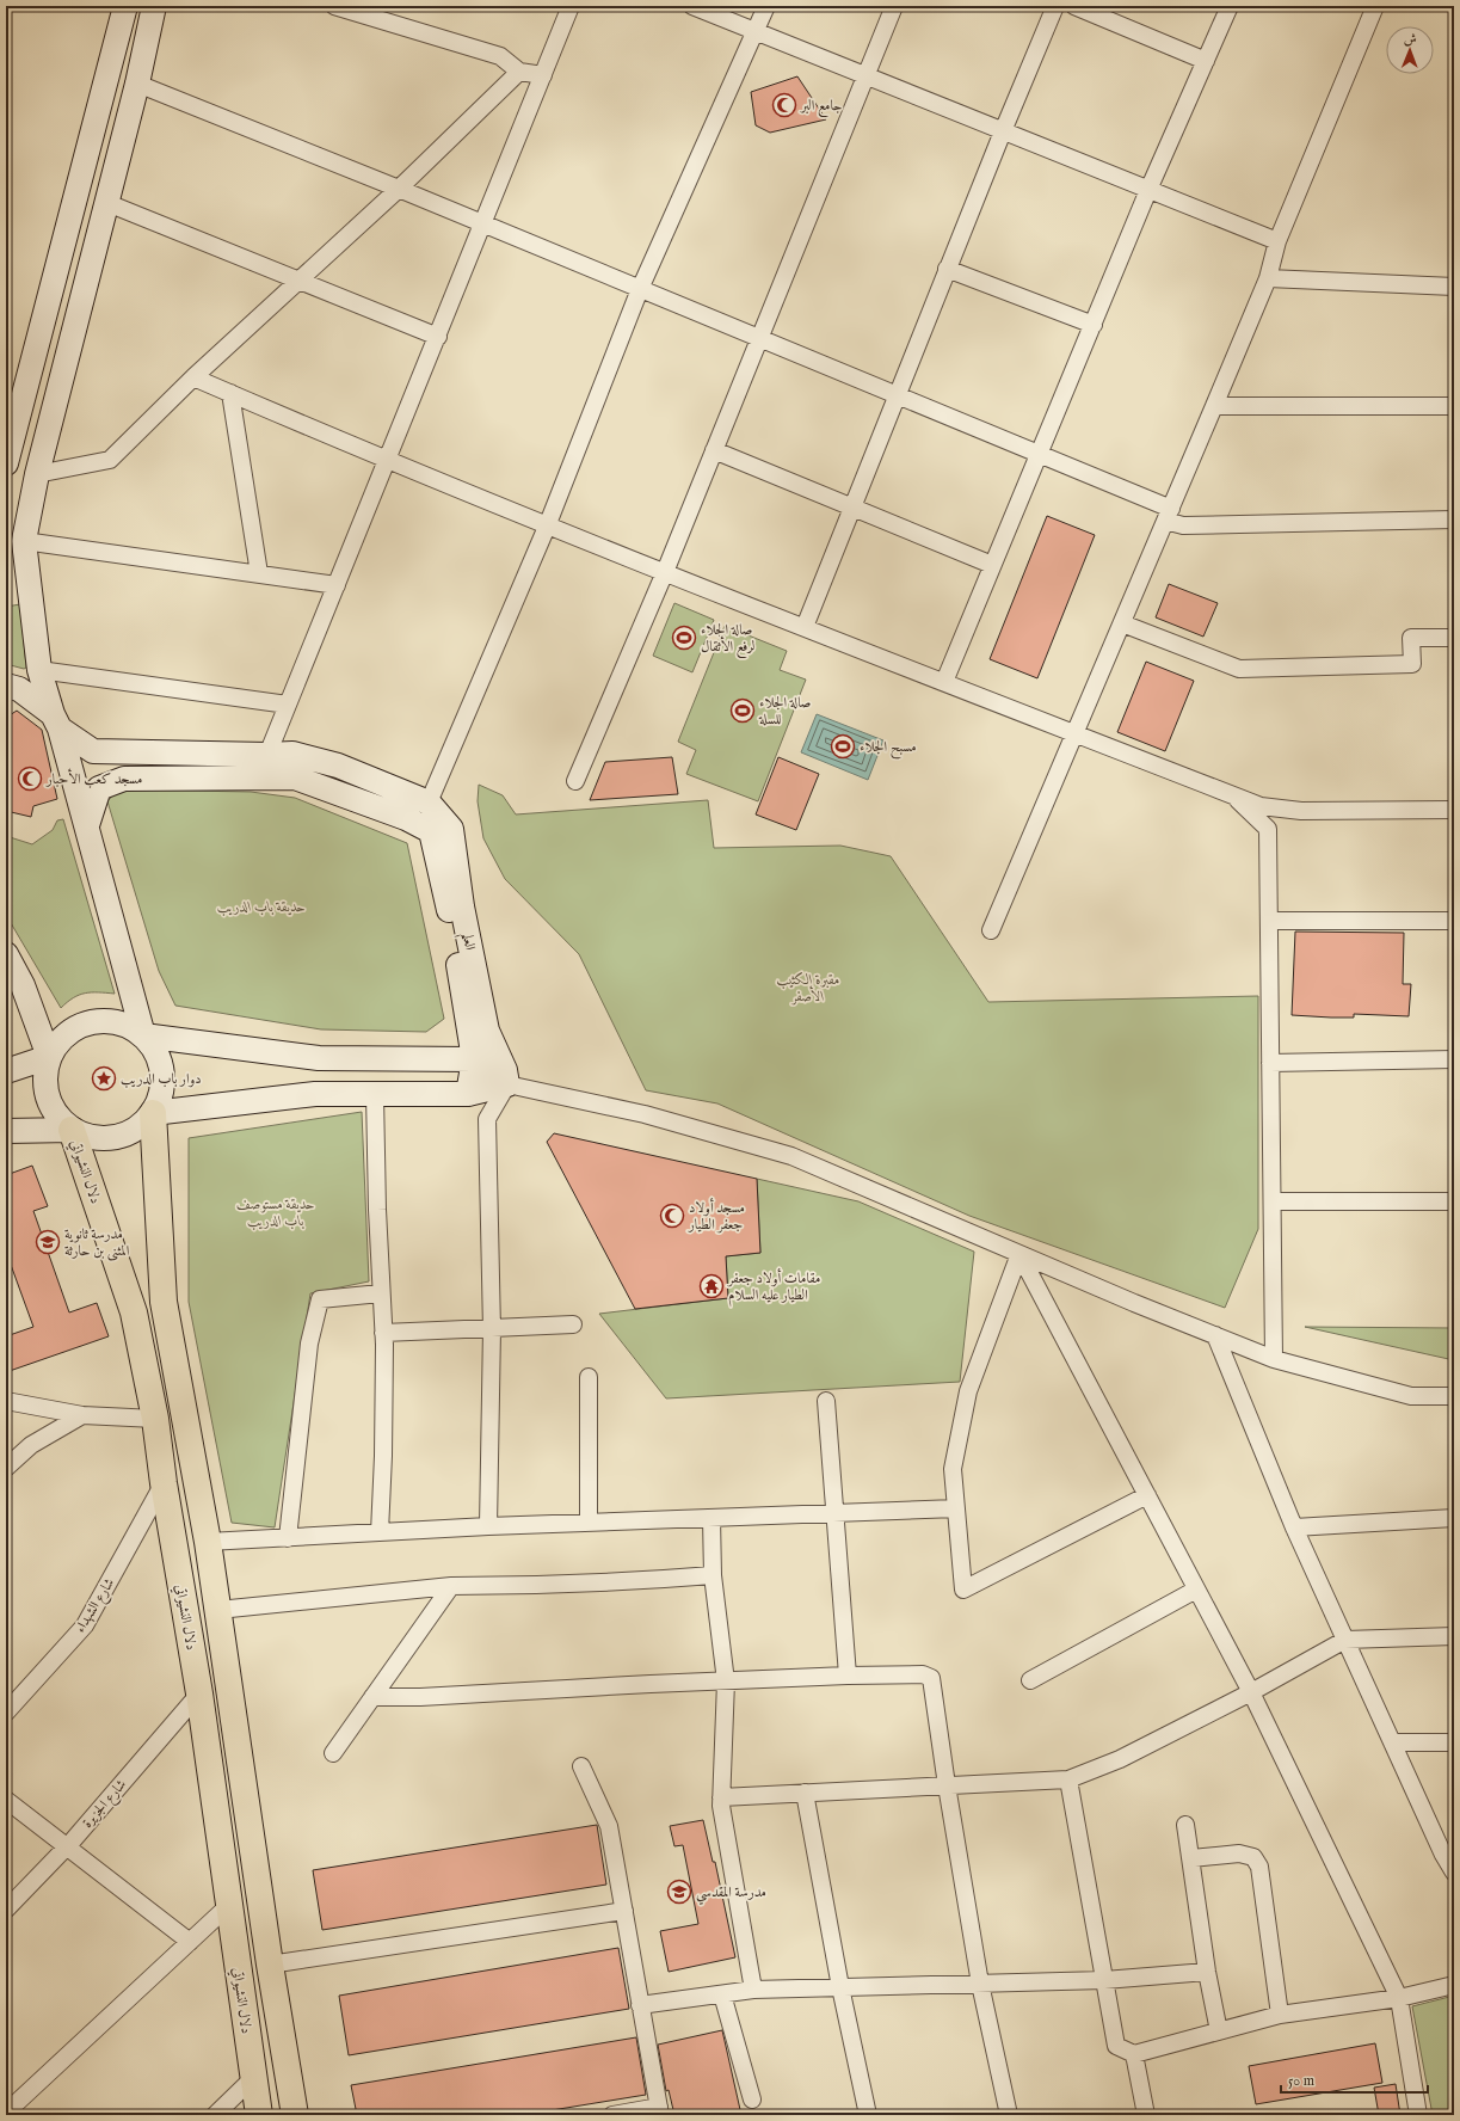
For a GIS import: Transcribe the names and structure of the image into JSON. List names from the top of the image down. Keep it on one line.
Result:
{"streets":{"main road":["العلم","دلال النشيواتي"],"street":["شارع الشهداء","شارع الجزيرة"]},"crossings":[["دلال النشيواتي","شارع الشهداء"],["دلال النشيواتي","شارع الجزيرة"]],"parks":["حديقة باب الدريب","مقبرة الكثيب الأصفر","حديقة مستوصف باب الدريب"],"places":{"mosque":["جامع البر","مسجد كعب الأحبار","مسجد أولاد جعفر الطيار"],"sports":["صالة الجلاء لرفع الأثقال","صالة الجلاء للسلة","مسبح الجلاء"],"place":["دوار باب الدريب"],"school or university":["مدرسة ثانوية المثنى بن حارثة","مدرسة المقدسي"],"temple":["مقامات أولاد جعفر الطيار عليه السلام"]},"scale_bar":"50 m","north":"top"}
